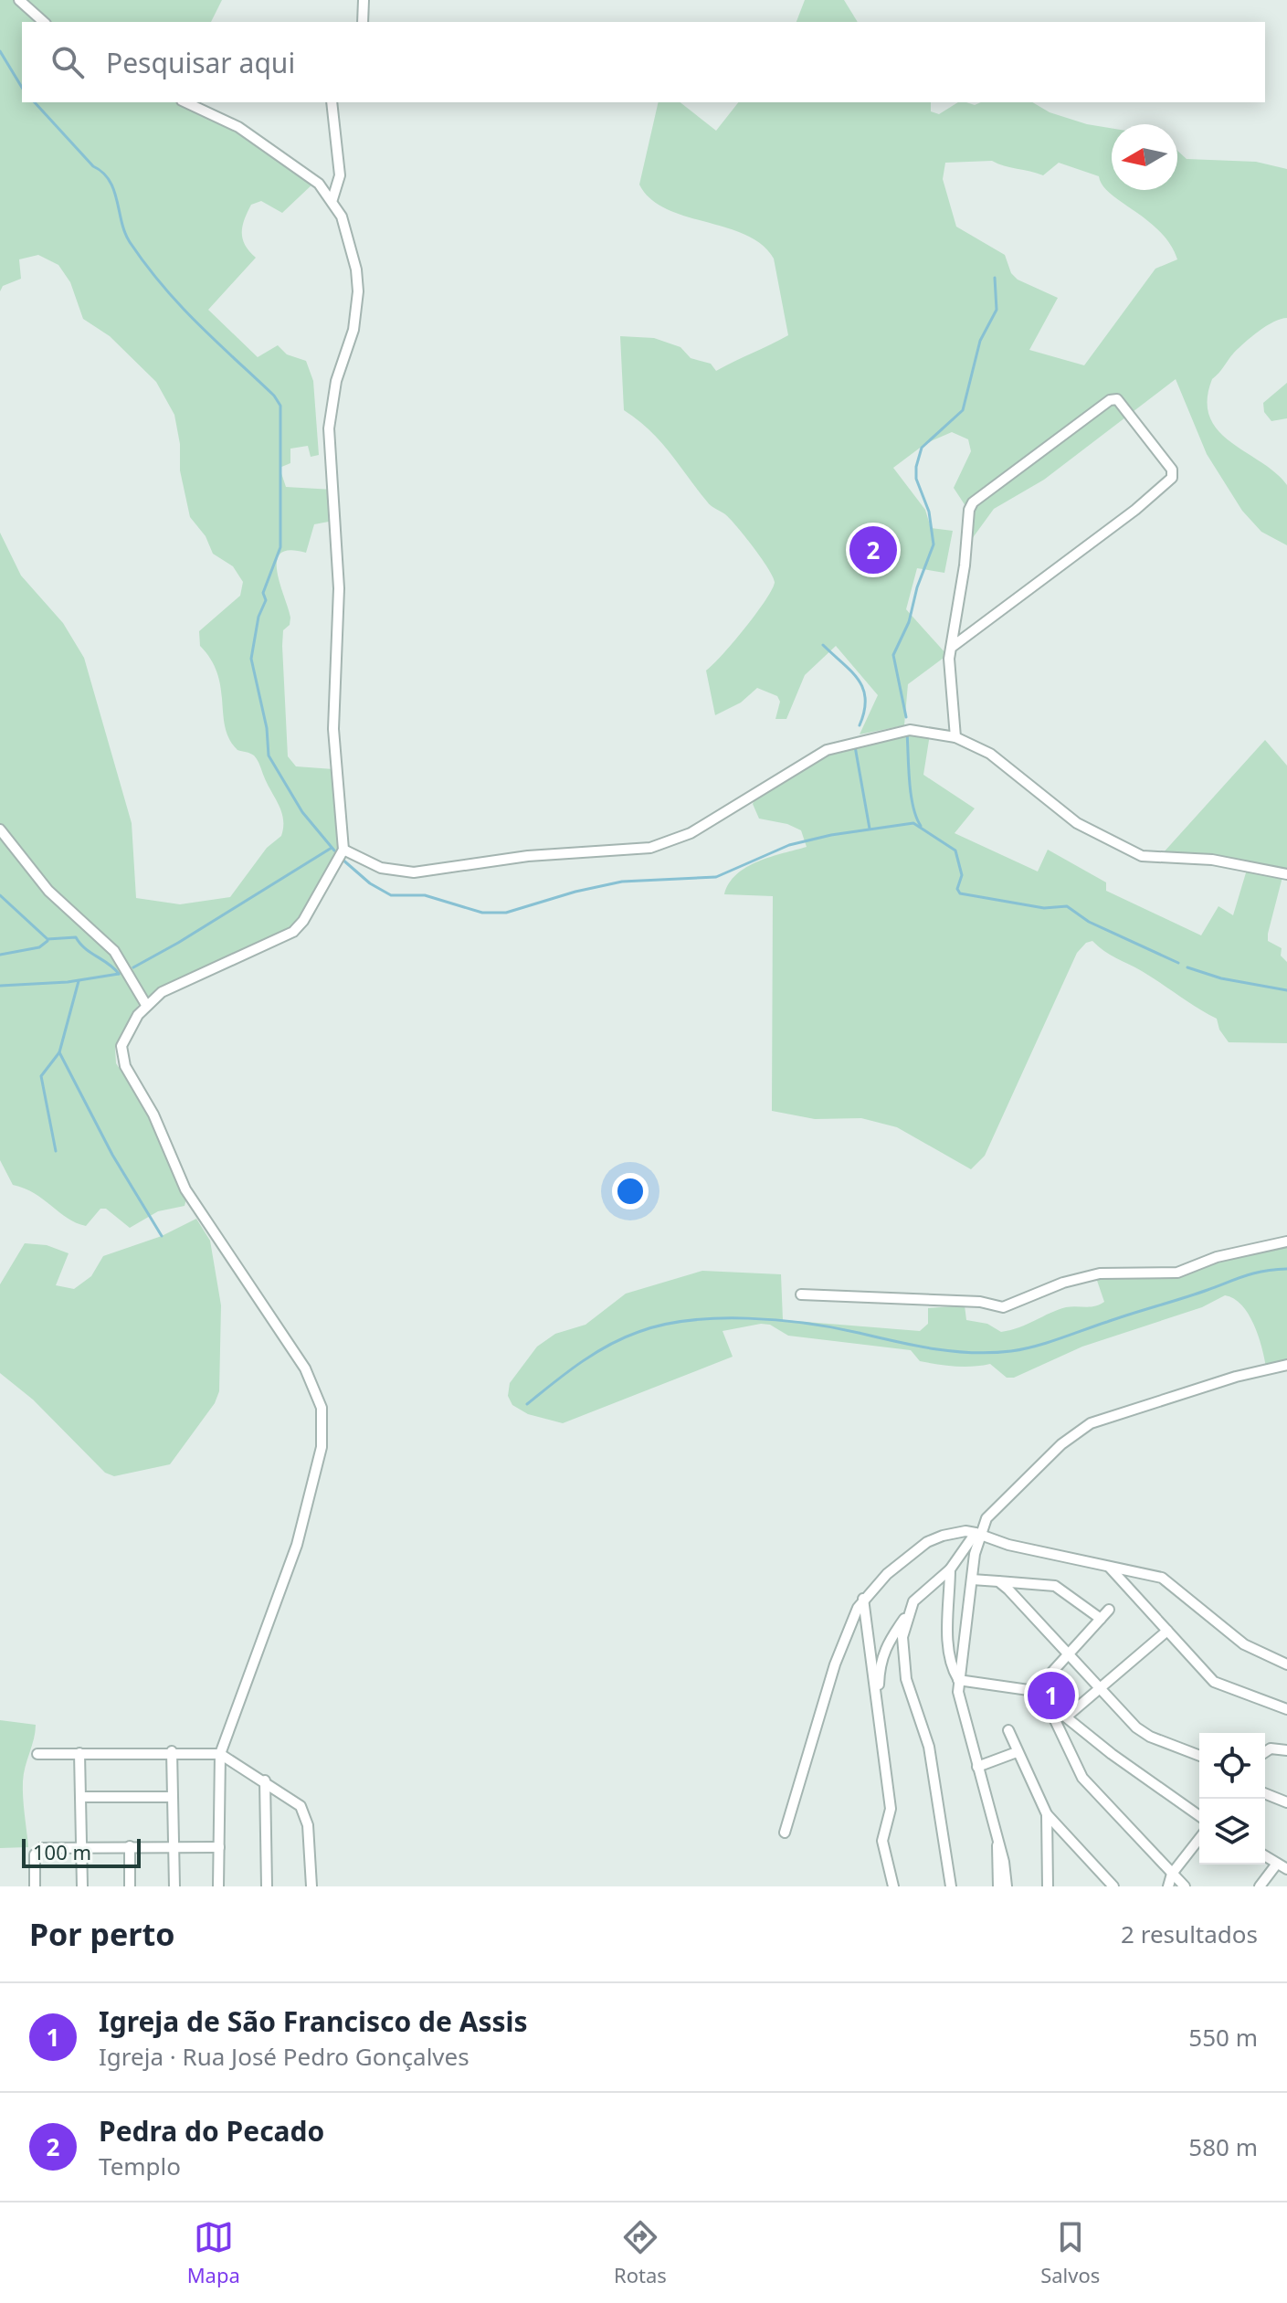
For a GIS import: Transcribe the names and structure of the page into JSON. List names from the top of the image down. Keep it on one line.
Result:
{"scale_bar":"100 m","north":"left","page":{"search":"Pesquisar aqui","pins":["2","1"],"scale":"100 m","heading":["Por perto","2 resultados"],"list":[{"mark":"1","name":"Igreja de São Francisco de Assis","note":"Igreja · Rua José Pedro Gonçalves","value":"550 m"},{"mark":"2","name":"Pedra do Pecado","note":"Templo","value":"580 m"}],"nav":["Mapa","Rotas","Salvos"]}}
